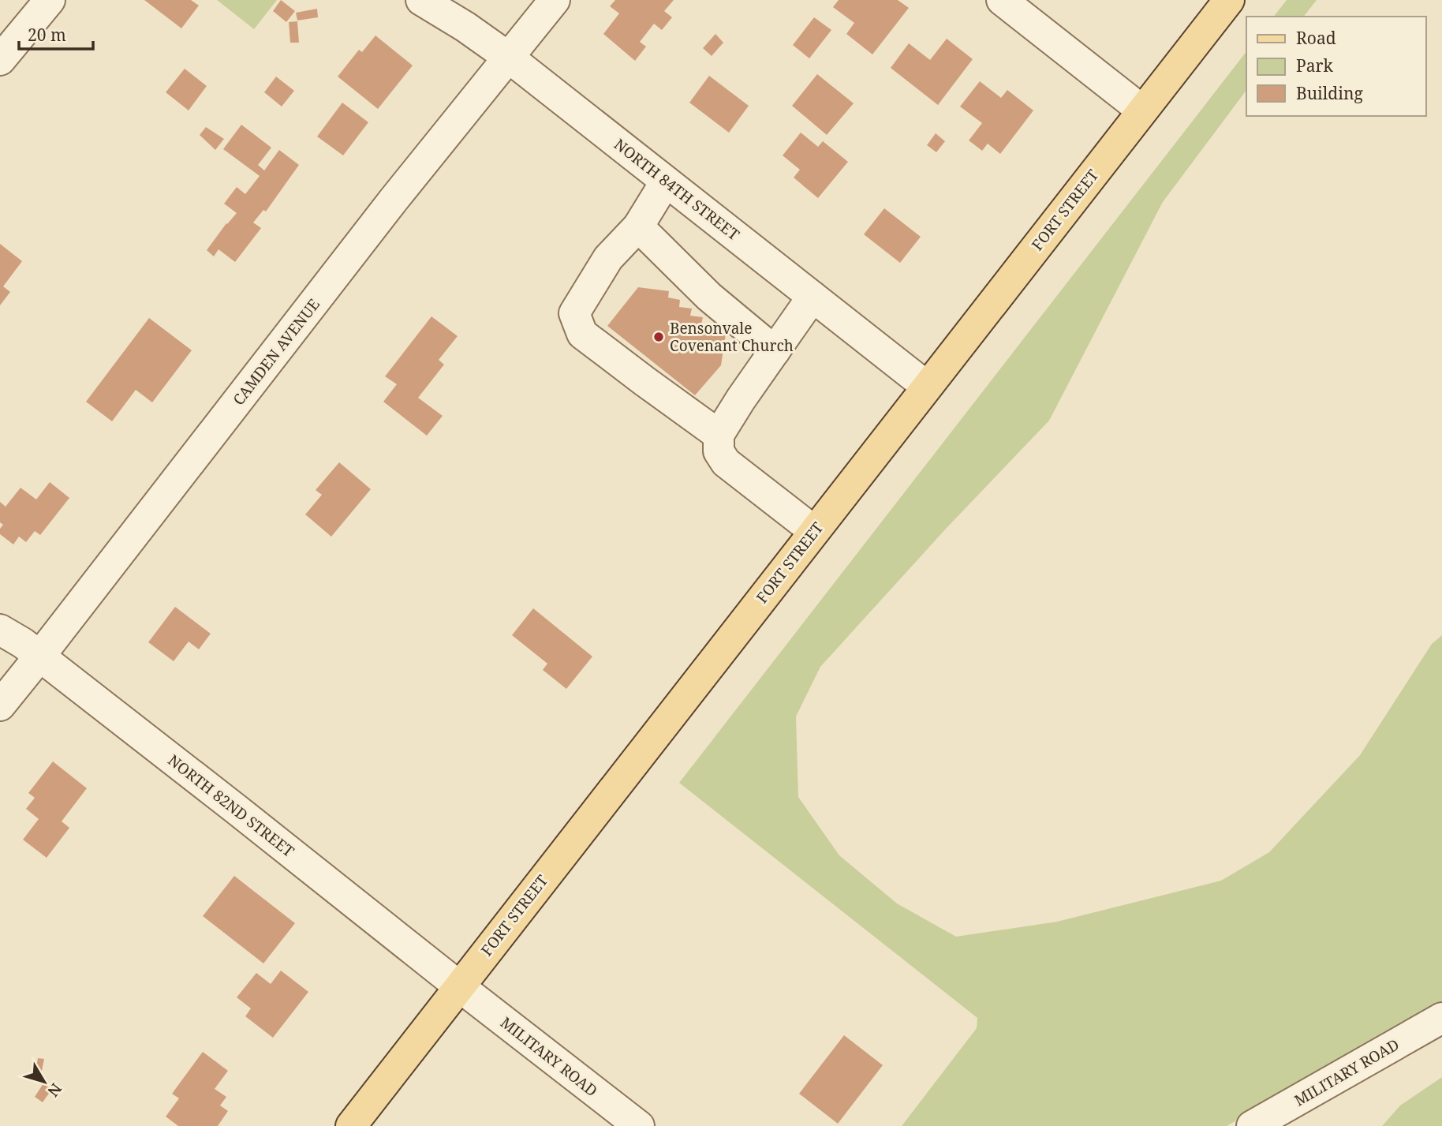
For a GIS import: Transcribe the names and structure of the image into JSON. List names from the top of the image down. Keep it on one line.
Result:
{"streets":{"main road":["FORT STREET"],"street":["NORTH 84TH STREET","CAMDEN AVENUE","NORTH 82ND STREET","MILITARY ROAD"]},"crossings":[["NORTH 84TH STREET","FORT STREET"],["NORTH 84TH STREET","CAMDEN AVENUE"],["FORT STREET","NORTH 82ND STREET"],["FORT STREET","MILITARY ROAD"],["CAMDEN AVENUE","NORTH 82ND STREET"],["NORTH 82ND STREET","MILITARY ROAD"]],"places":["Bensonvale Covenant Church"],"legend":["Road","Park","Building"],"scale_bar":"20 m","north":"bottom right"}
